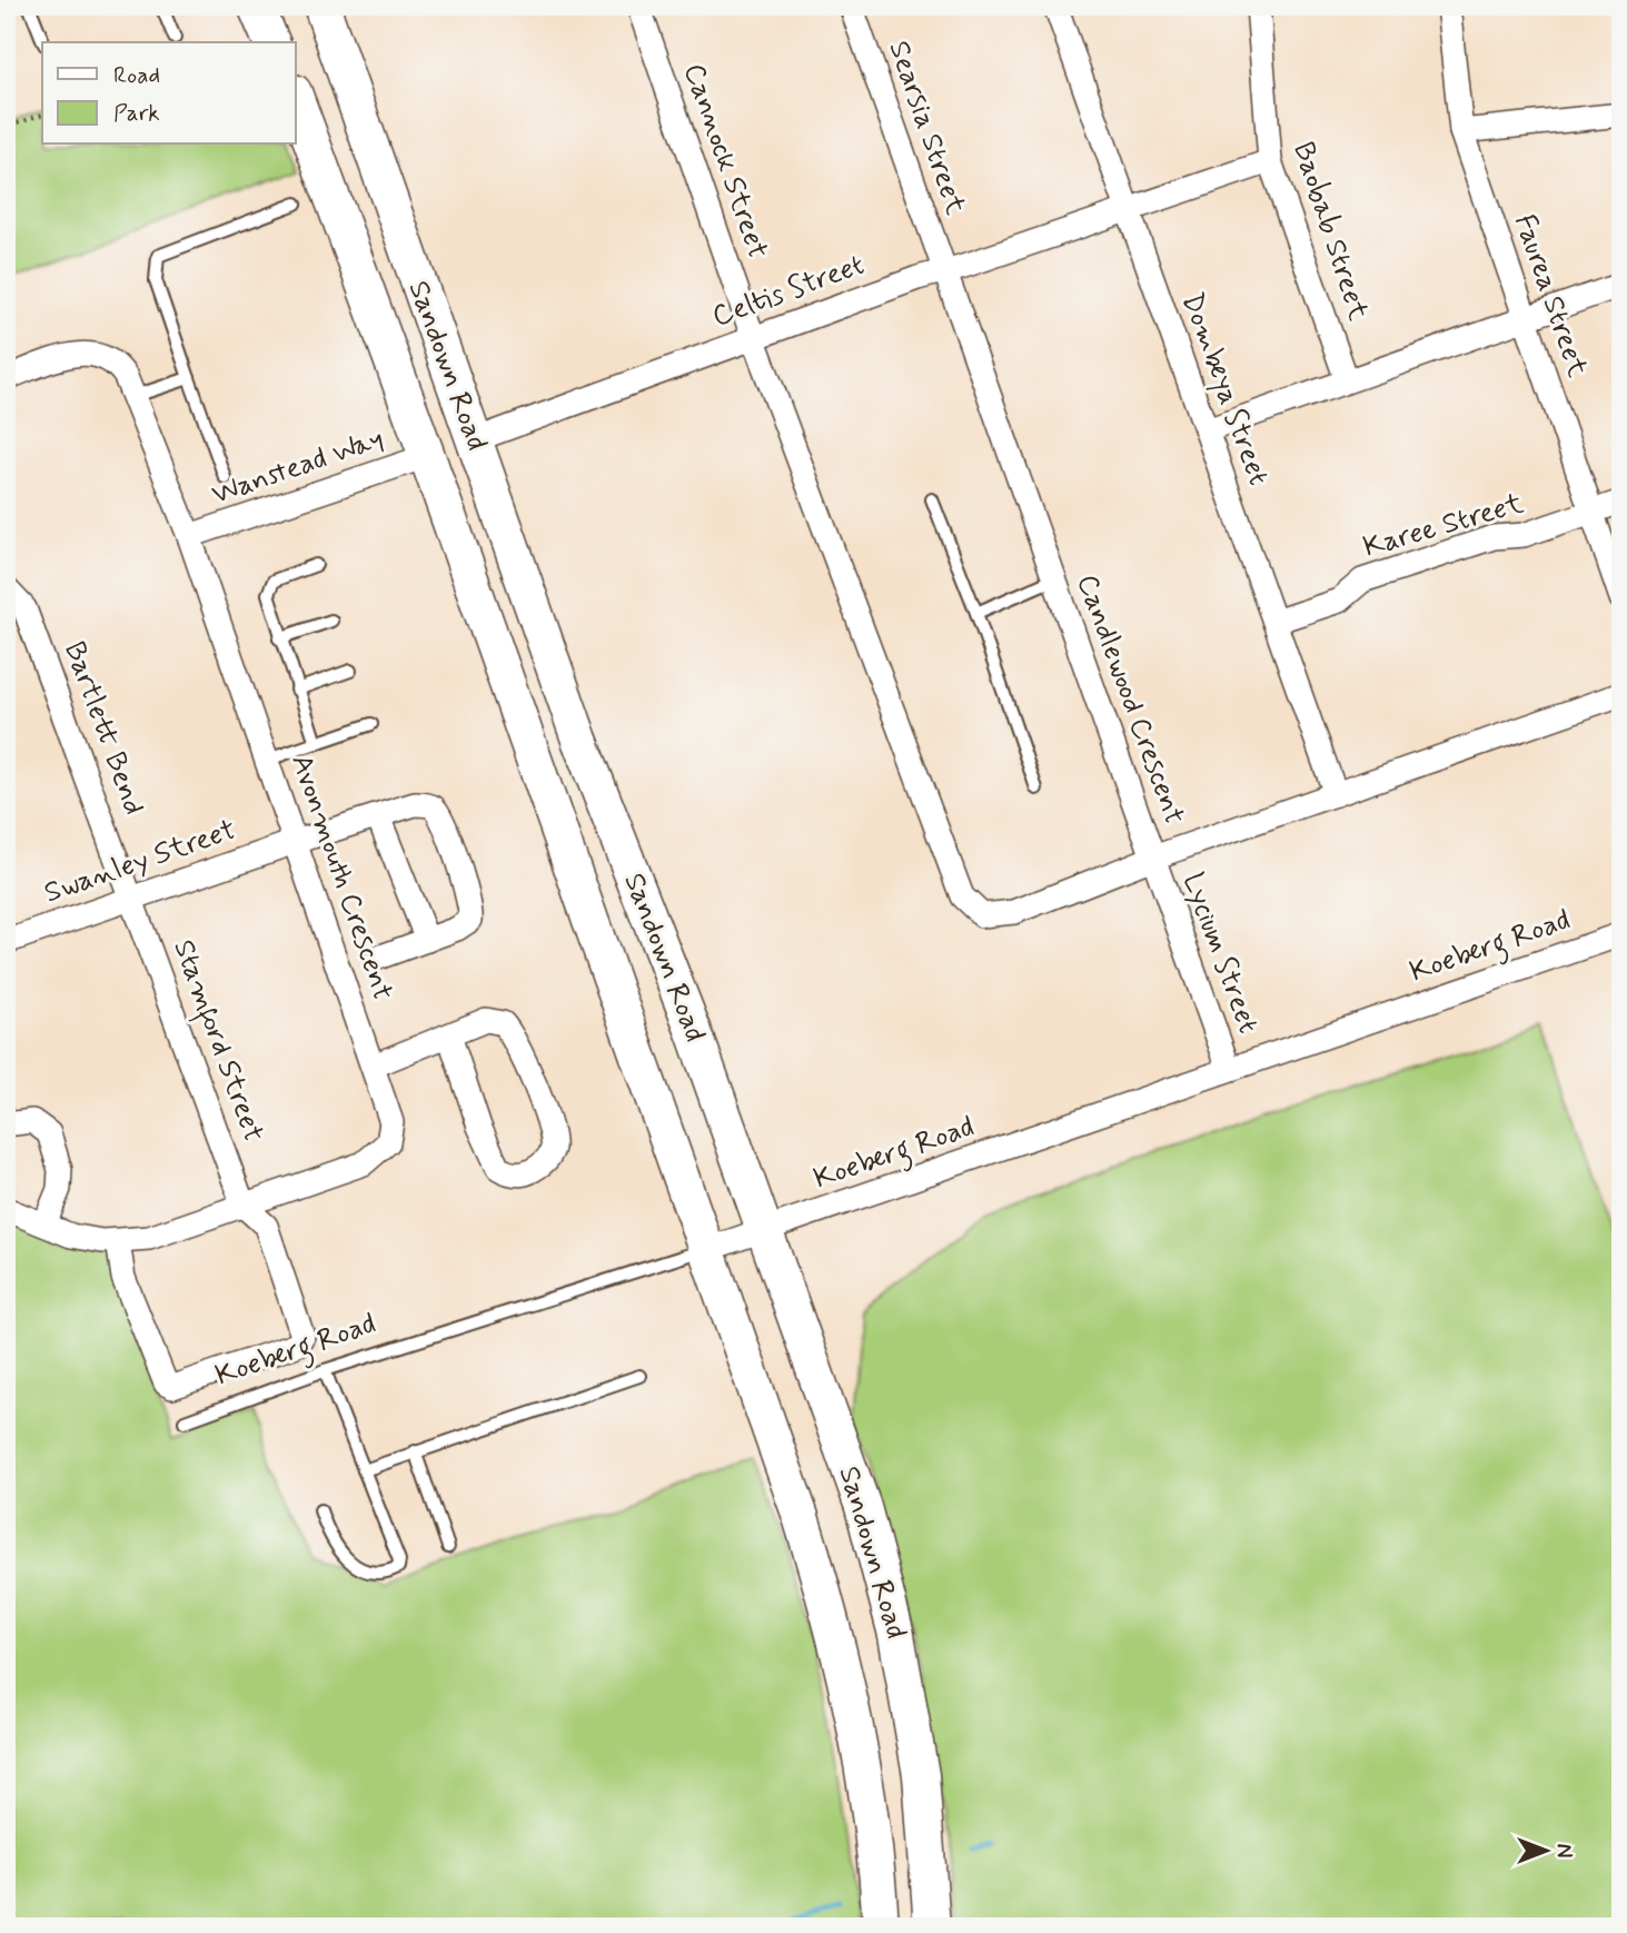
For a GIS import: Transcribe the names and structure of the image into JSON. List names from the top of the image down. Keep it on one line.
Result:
{"streets":{"main road":["Sandown Road"],"street":["Searsia Street","Cannock Street","Baobab Street","Celtis Street","Faurea Street","Dombeya Street","Wanstead Way","Karee Street","Candlewood Crescent","Bartlett Bend","Swanley Street","Avonmouth Crescent","Koeberg Road","Lycium Street","Stamford Street"]},"crossings":[["Searsia Street","Celtis Street"],["Searsia Street","Candlewood Crescent"],["Cannock Street","Celtis Street"],["Cannock Street","Candlewood Crescent"],["Cannock Street","Lycium Street"],["Baobab Street","Celtis Street"],["Celtis Street","Sandown Road"],["Celtis Street","Dombeya Street"],["Celtis Street","Candlewood Crescent"],["Faurea Street","Karee Street"],["Sandown Road","Wanstead Way"],["Sandown Road","Koeberg Road"],["Dombeya Street","Karee Street"],["Dombeya Street","Candlewood Crescent"],["Wanstead Way","Avonmouth Crescent"],["Candlewood Crescent","Lycium Street"],["Bartlett Bend","Swanley Street"],["Bartlett Bend","Stamford Street"],["Swanley Street","Avonmouth Crescent"],["Swanley Street","Stamford Street"],["Avonmouth Crescent","Stamford Street"],["Koeberg Road","Lycium Street"]],"legend":["Road","Park"],"north":"right"}
